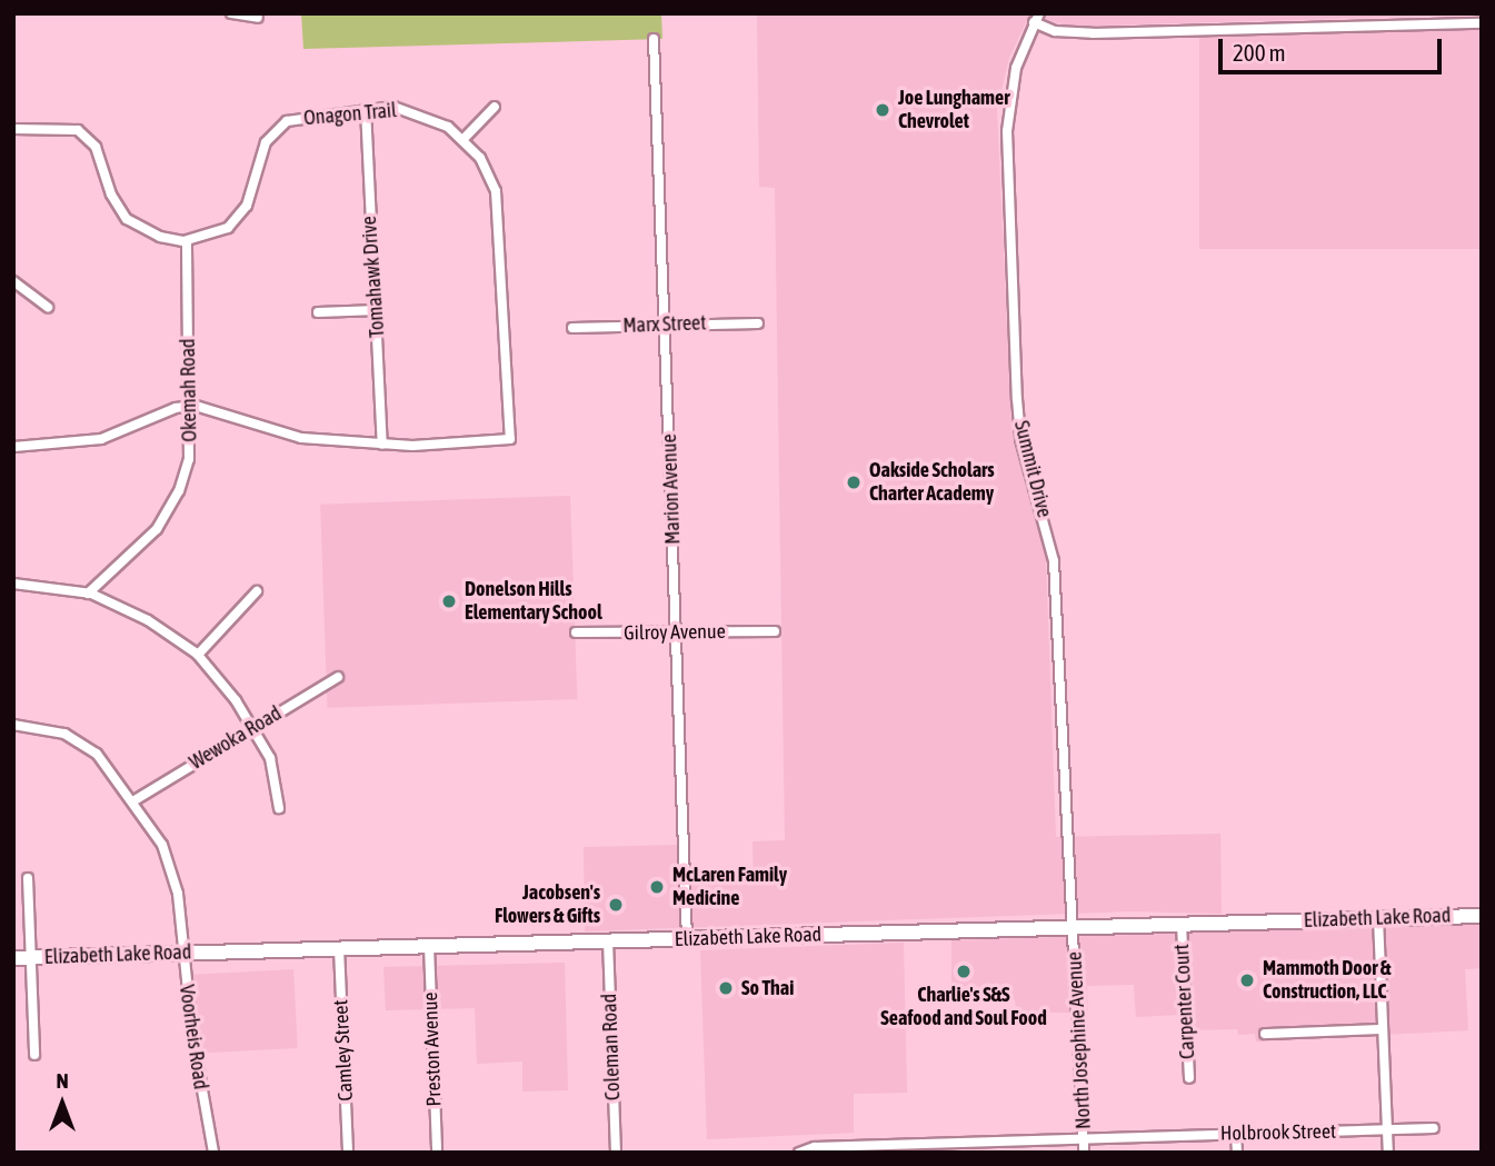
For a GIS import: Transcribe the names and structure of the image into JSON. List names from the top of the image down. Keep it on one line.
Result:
{"streets":{"main road":["Elizabeth Lake Road"],"street":["Onagon Trail","Tomahawk Drive","Marx Street","Okemah Road","Summit Drive","Marion Avenue","Gilroy Avenue","Wewoka Road","Carpenter Court","Voorheis Road","North Josephine Avenue","Coleman Road","Preston Avenue","Camley Street","Holbrook Street"]},"crossings":[["Onagon Trail","Tomahawk Drive"],["Onagon Trail","Okemah Road"],["Marx Street","Marion Avenue"],["Summit Drive","Elizabeth Lake Road"],["Summit Drive","North Josephine Avenue"],["Marion Avenue","Gilroy Avenue"],["Marion Avenue","Elizabeth Lake Road"],["Wewoka Road","Voorheis Road"],["Elizabeth Lake Road","Carpenter Court"],["Elizabeth Lake Road","Voorheis Road"],["Elizabeth Lake Road","North Josephine Avenue"],["Elizabeth Lake Road","Coleman Road"],["Elizabeth Lake Road","Preston Avenue"],["Elizabeth Lake Road","Camley Street"],["North Josephine Avenue","Holbrook Street"]],"places":["Joe Lunghamer Chevrolet","Oakside Scholars Charter Academy","Donelson Hills Elementary School","McLaren Family Medicine","Jacobsen's Flowers & Gifts","Charlie's S&S Seafood and Soul Food","Mammoth Door & Construction, LLC","So Thai"],"scale_bar":"200 m","north":"top"}
